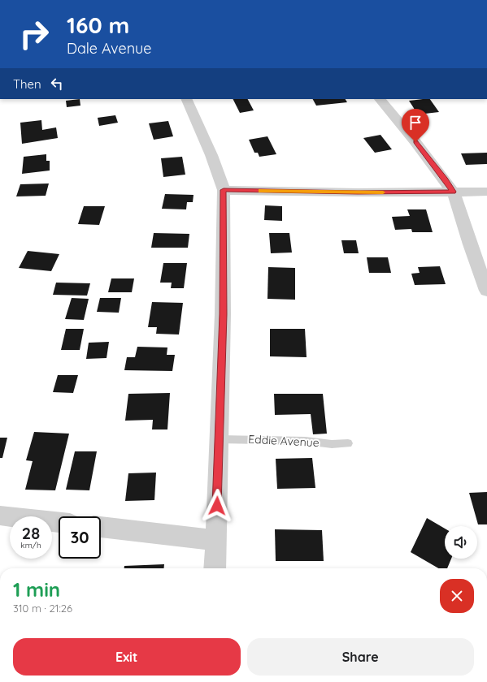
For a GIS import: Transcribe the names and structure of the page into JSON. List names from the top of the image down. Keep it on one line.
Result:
{"streets":{"lane":["Eddie Avenue"]},"page":{"turn":["160 m","Dale Avenue"],"then":"Then","speed":"28 km/h","limit":"30","heading":["1 min","310 m · 21:26"],"buttons":["Exit","Share"]}}
